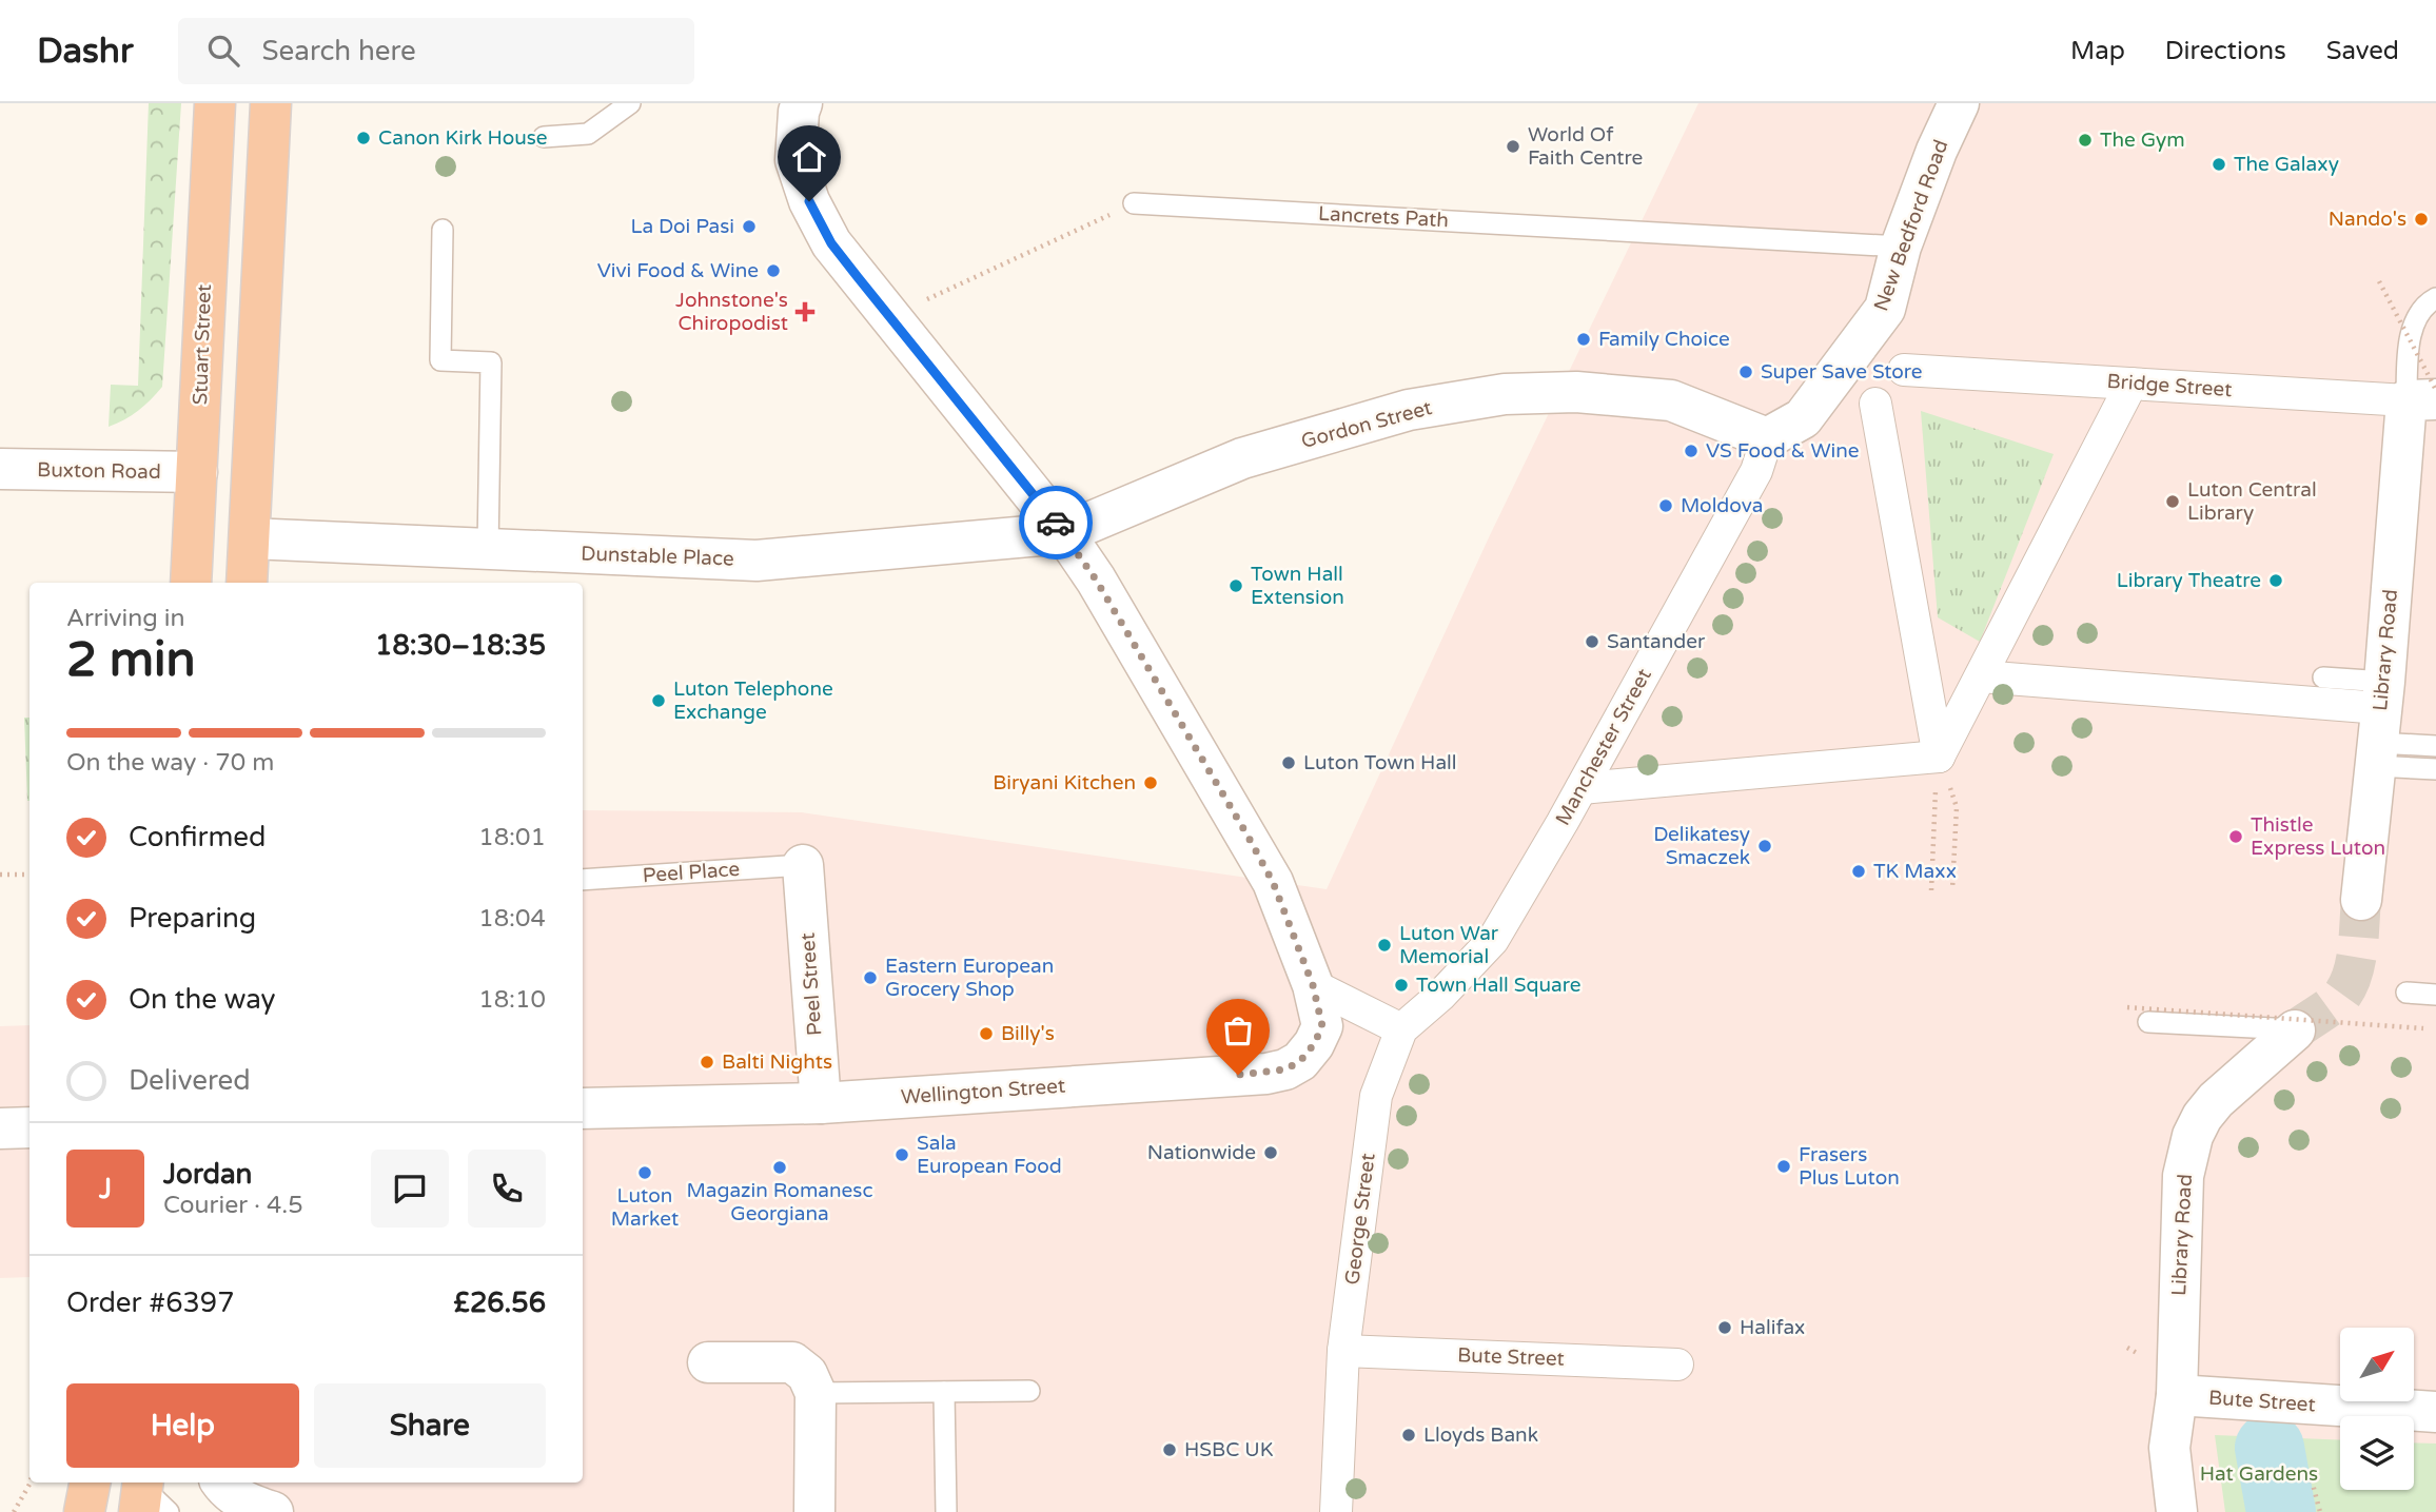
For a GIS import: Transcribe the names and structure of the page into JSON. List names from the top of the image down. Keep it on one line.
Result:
{"streets":{"highway":["Stuart Street"],"street":["New Bedford Road","Bridge Street","Gordon Street","Buxton Road","Dunstable Place","Library Road","Manchester Street","Peel Street","Wellington Street","George Street","Bute Street"],"lane":["Lancrets Path","Peel Place"]},"crossings":[["Lancrets Path","New Bedford Road"],["New Bedford Road","Gordon Street"],["New Bedford Road","Manchester Street"],["Stuart Street","Buxton Road"],["Bridge Street","Library Road"],["Gordon Street","Dunstable Place"],["Gordon Street","Manchester Street"],["Gordon Street","Wellington Street"],["Dunstable Place","Wellington Street"],["Library Road","Bute Street"],["Manchester Street","George Street"],["Peel Place","Peel Street"],["Peel Street","Wellington Street"],["George Street","Bute Street"]],"parks":["Hat Gardens"],"places":{"other":["Canon Kirk House","The Gym","World Of Faith Centre","The Galaxy","Nando's","La Doi Pasi","Vivi Food & Wine","Family Choice","Super Save Store","VS Food & Wine","Luton Central Library","Moldova","Library Theatre","Town Hall Extension","Santander","Luton Telephone Exchange","Luton Town Hall","Biryani Kitchen","Thistle Express Luton","Delikatesy Smaczek","TK Maxx","Luton War Memorial","Eastern European Grocery Shop","Town Hall Square","Billy's","Balti Nights","Nationwide","Sala European Food","Frasers Plus Luton","Magazin Romanesc Georgiana","Luton Market","Halifax","Lloyds Bank","HSBC UK"],"health":["Johnstone's Chiropodist"]},"north":"top right","page":{"header":"Dashr","search":"Search here","nav":["Map","Directions","Saved"],"heading":["2 min","Arriving in","18:30–18:35"],"panel":["Jordan","Courier · 4.5","Order #6397","£26.56"],"bar":"On the way · 70 m","list":[["Confirmed","18:01"],["Preparing","18:04"],["On the way","18:10"],"Delivered"],"round":"J","buttons":["Help","Share"]}}
